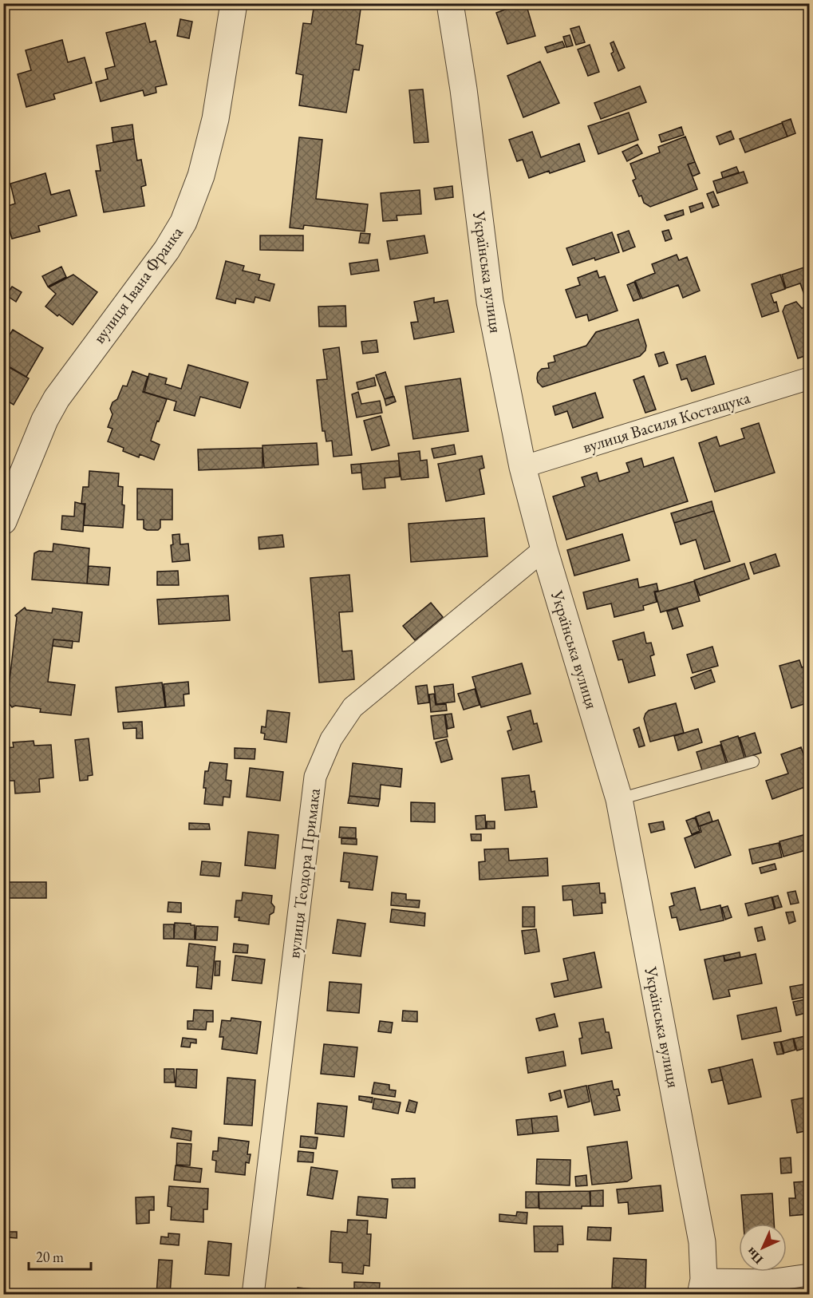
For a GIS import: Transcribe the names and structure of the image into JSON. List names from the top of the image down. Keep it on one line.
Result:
{"streets":{"street":["Українська вулиця","вулиця Івана Франка","вулиця Василя Костащука","вулиця Теодора Примака"]},"crossings":[["Українська вулиця","вулиця Василя Костащука"],["Українська вулиця","вулиця Теодора Примака"]],"scale_bar":"20 m","north":"bottom left"}
